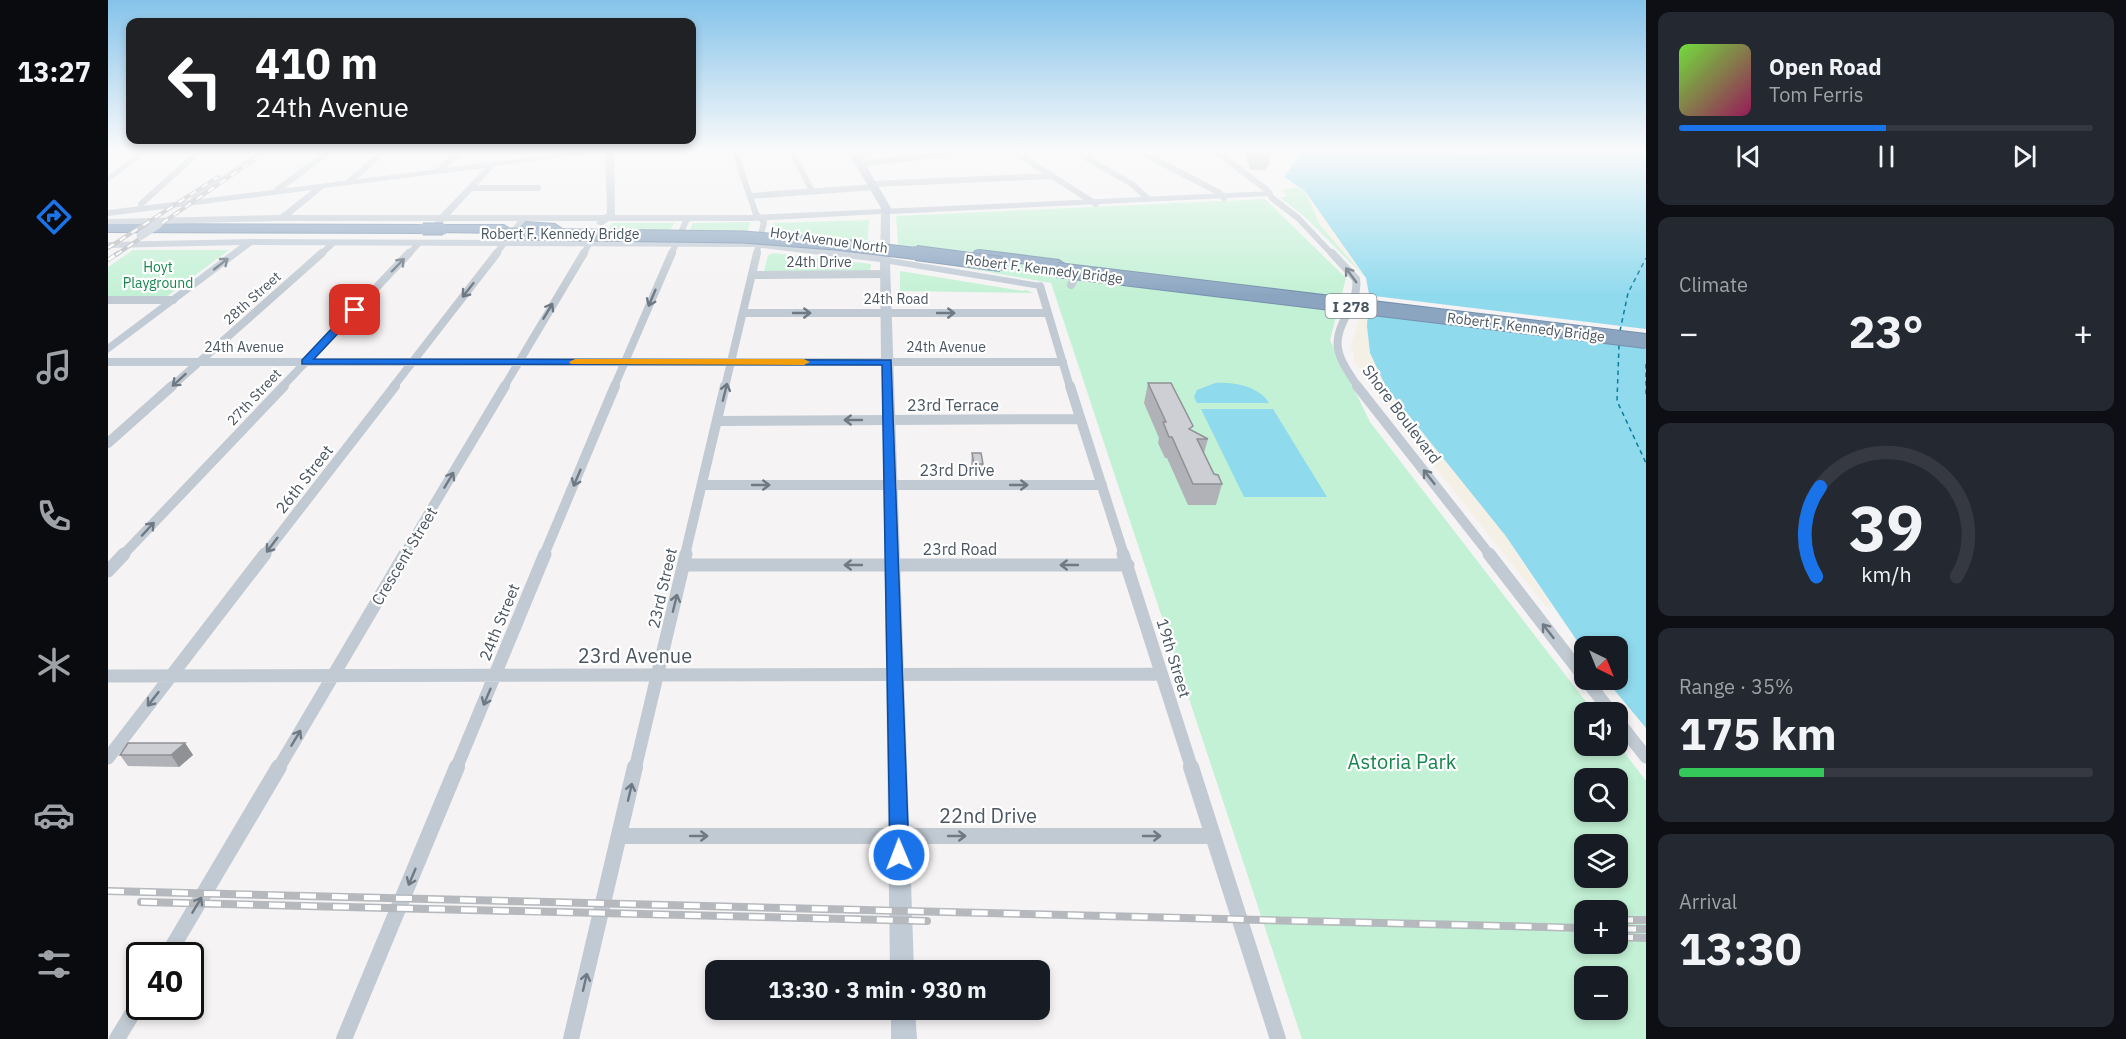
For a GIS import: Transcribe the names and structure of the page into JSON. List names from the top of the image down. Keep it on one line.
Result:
{"streets":{"highway":["Robert F. Kennedy Bridge","I 278"],"main road":["Hoyt Avenue North","24th Avenue","Crescent Street"],"street":["24th Drive","28th Street","24th Road","27th Street","23rd Terrace","Shore Boulevard","23rd Drive","26th Street","23rd Road","23rd Street","24th Street","23rd Avenue","19th Street","22nd Drive"]},"crossings":[["Robert F. Kennedy Bridge","Hoyt Avenue North"],["Robert F. Kennedy Bridge","I 278"],["Robert F. Kennedy Bridge","27th Street"],["Robert F. Kennedy Bridge","26th Street"],["Hoyt Avenue North","28th Street"],["Hoyt Avenue North","I 278"],["Hoyt Avenue North","27th Street"],["Hoyt Avenue North","26th Street"],["Hoyt Avenue North","Crescent Street"],["Hoyt Avenue North","23rd Street"],["Hoyt Avenue North","24th Street"],["Hoyt Avenue North","19th Street"],["24th Drive","23rd Street"],["28th Street","24th Avenue"],["24th Road","23rd Street"],["24th Road","19th Street"],["I 278","26th Street"],["24th Avenue","27th Street"],["24th Avenue","26th Street"],["24th Avenue","Crescent Street"],["24th Avenue","23rd Street"],["24th Avenue","24th Street"],["24th Avenue","19th Street"],["23rd Terrace","23rd Street"],["23rd Terrace","19th Street"],["23rd Drive","23rd Street"],["23rd Drive","19th Street"],["26th Street","23rd Avenue"],["23rd Road","23rd Street"],["23rd Road","19th Street"],["Crescent Street","23rd Avenue"],["23rd Street","23rd Avenue"],["23rd Street","22nd Drive"],["24th Street","23rd Avenue"],["23rd Avenue","19th Street"],["19th Street","22nd Drive"]],"one_way":["28th Street","24th Road","27th Street","23rd Terrace","Shore Boulevard","23rd Drive","26th Street","23rd Road","Crescent Street","23rd Street","24th Street","22nd Drive"],"parks":["Hoyt Playground","Astoria Park"],"north":"bottom right","page":{"tabs":"13:27","turn":["410 m","24th Avenue"],"song":["Open Road","Tom Ferris"],"tile":["Climate",["Range · 35%","175 km"],["Arrival","13:30"]],"heat":["−","23°","+"],"map_buttons":["+","−"],"limit":"40","trip":"13:30 · 3 min · 930 m","gauge":["39","km/h"]}}
